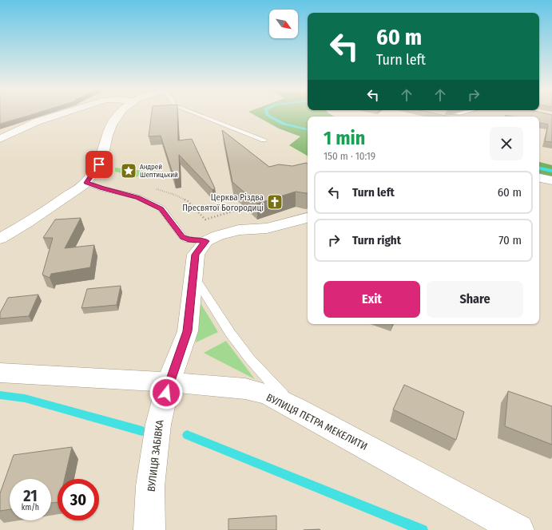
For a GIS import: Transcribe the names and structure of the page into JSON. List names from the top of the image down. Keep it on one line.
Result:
{"streets":{"street":["ВУЛИЦЯ ПЕТРА МЕКЕЛИТИ","ВУЛИЦЯ ЗАБІВКА"]},"crossings":[["ВУЛИЦЯ ПЕТРА МЕКЕЛИТИ","ВУЛИЦЯ ЗАБІВКА"]],"places":{"place":["Андрей Шептицький"],"church":["Церква Різдва Пресвятої Богородиці"]},"north":"bottom right","page":{"turn":["60 m","Turn left"],"heading":["1 min","150 m · 10:19"],"list":[{"name":"Turn left","value":"60 m"},{"name":"Turn right","value":"70 m"}],"buttons":["Exit","Share"],"speed":"21 km/h","limit":"30"}}
